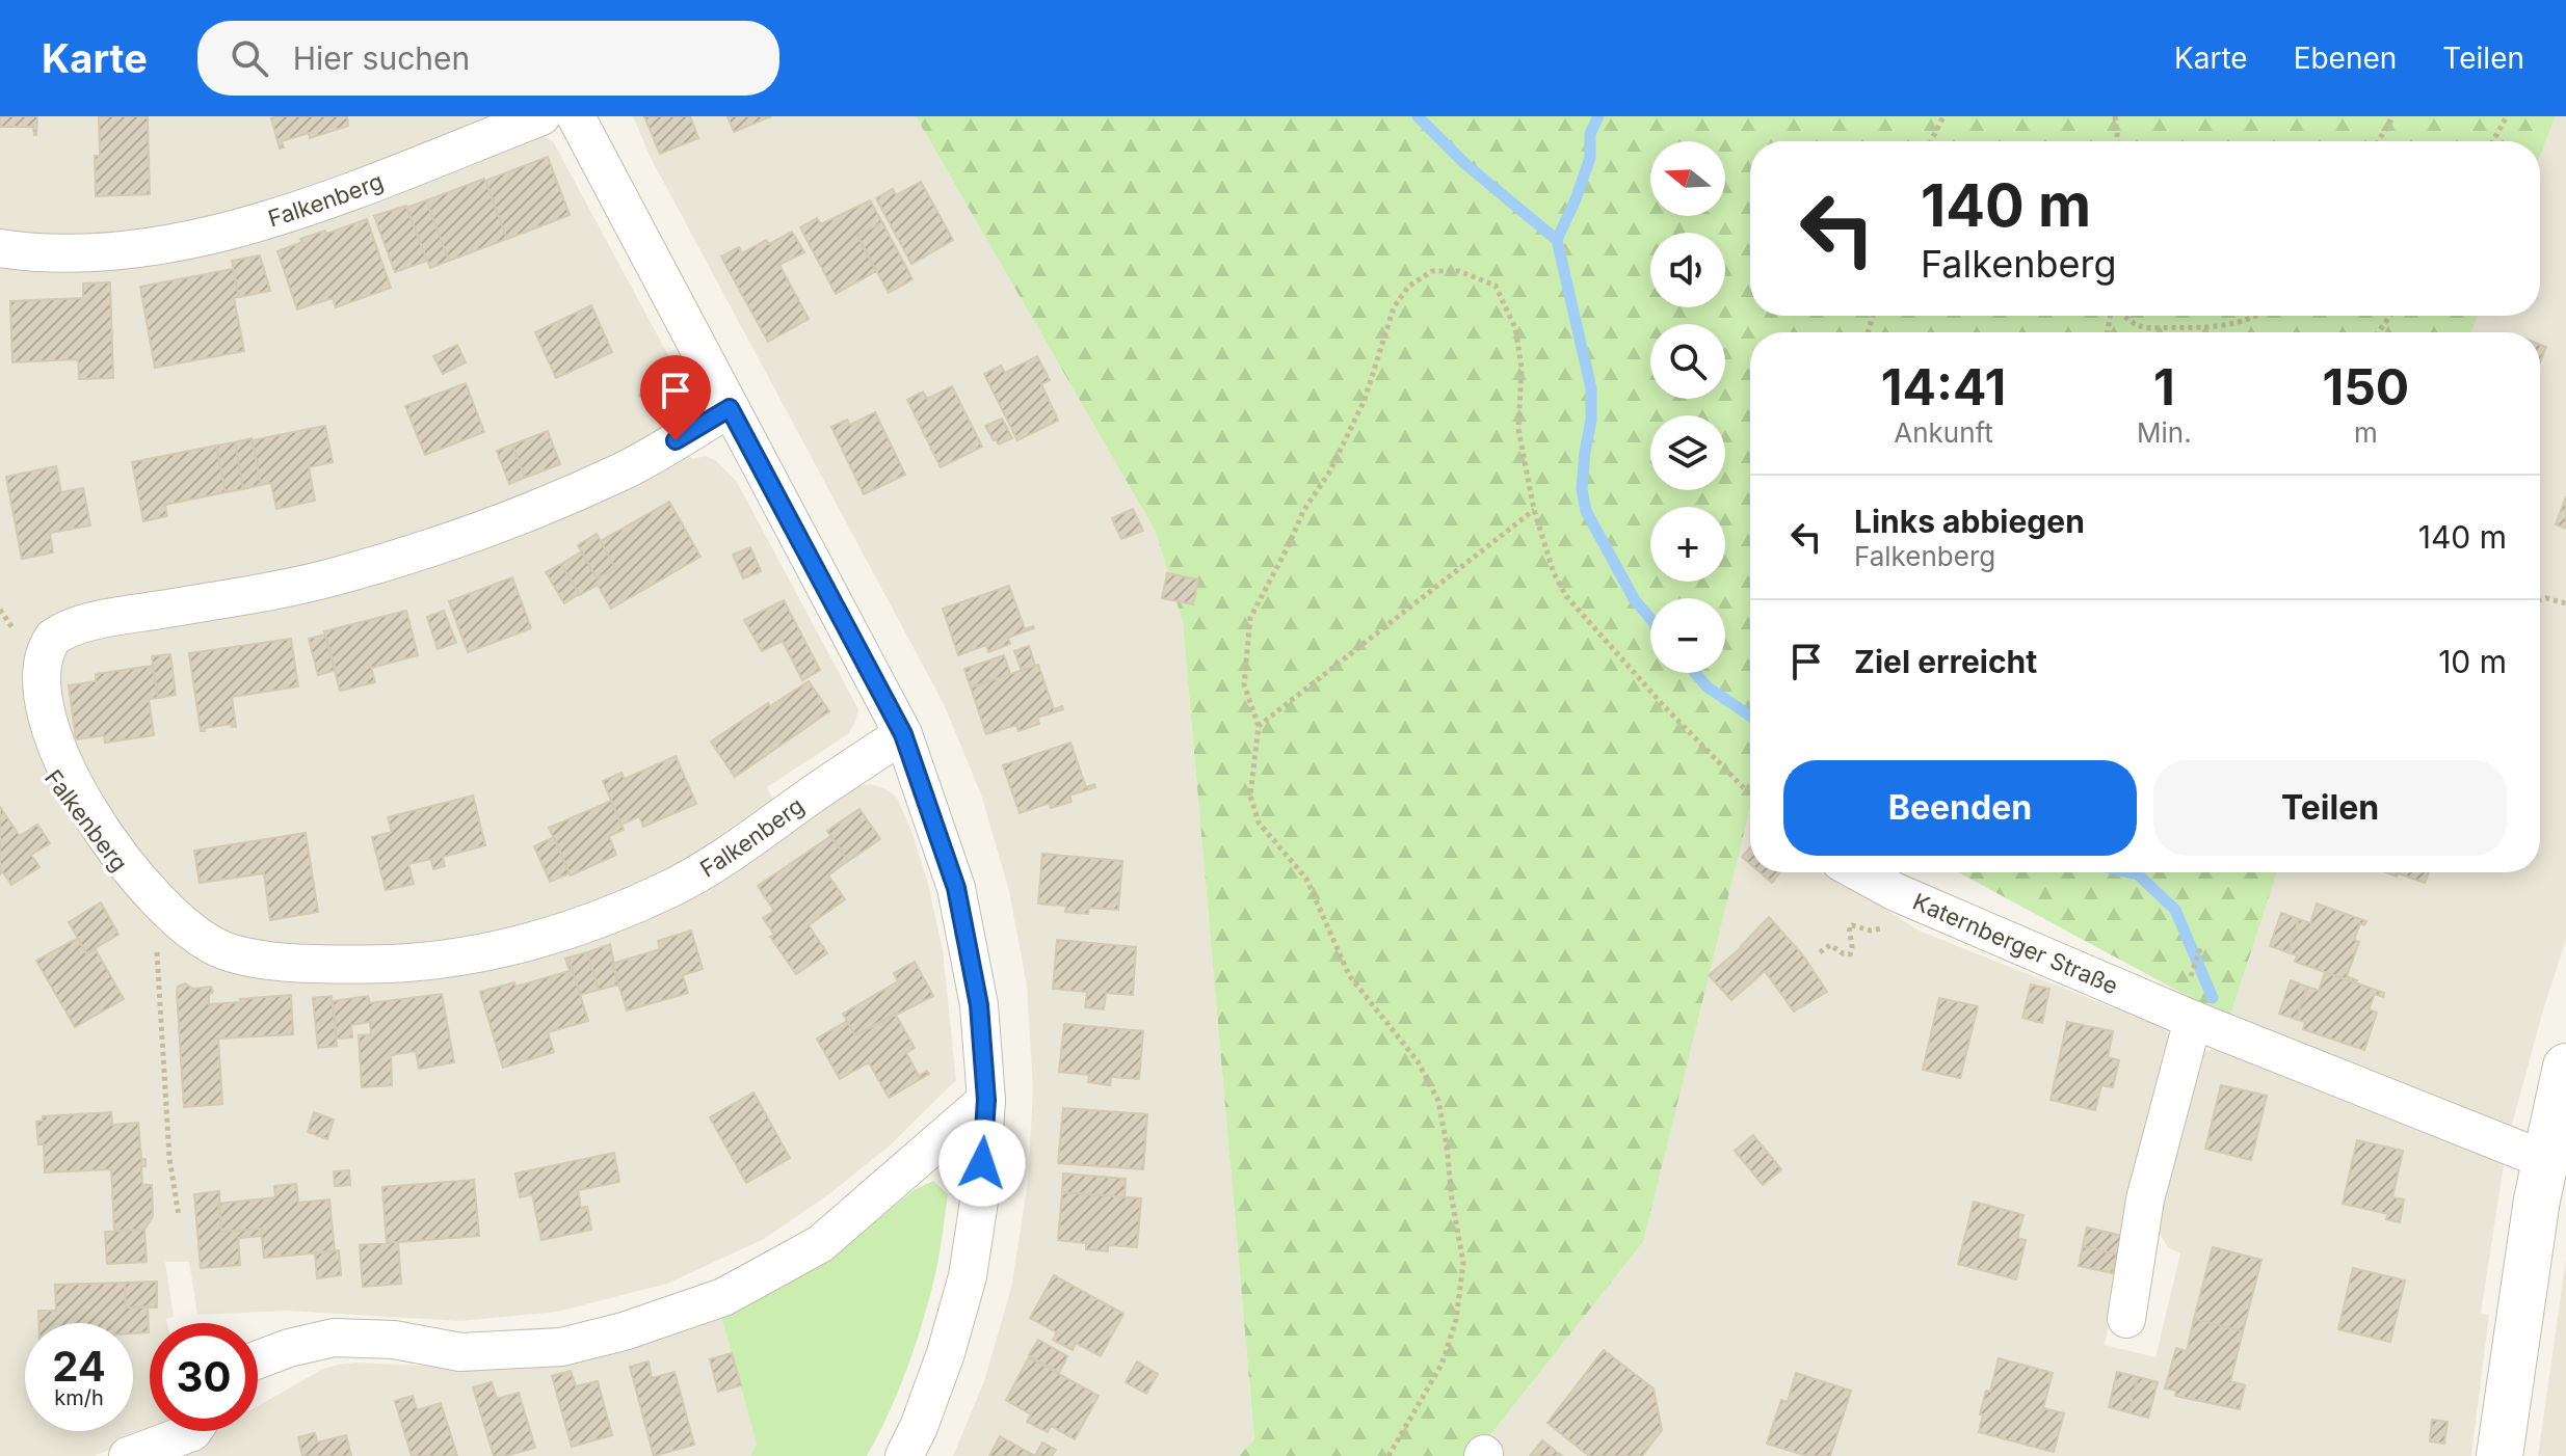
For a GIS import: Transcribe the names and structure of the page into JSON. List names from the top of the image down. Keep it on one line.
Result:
{"streets":{"street":["Falkenberg","Katernberger Straße"]},"north":"left","page":{"header":"Karte","search":"Hier suchen","nav":["Karte","Ebenen","Teilen"],"map_buttons":["+","−"],"turn":["140 m","Falkenberg"],"eta":["14:41","Ankunft","1","Min.","150","m"],"list":[{"name":"Links abbiegen","note":"Falkenberg","value":"140 m"},{"name":"Ziel erreicht","value":"10 m"}],"buttons":["Beenden","Teilen"],"speed":"24 km/h","limit":"30"}}
